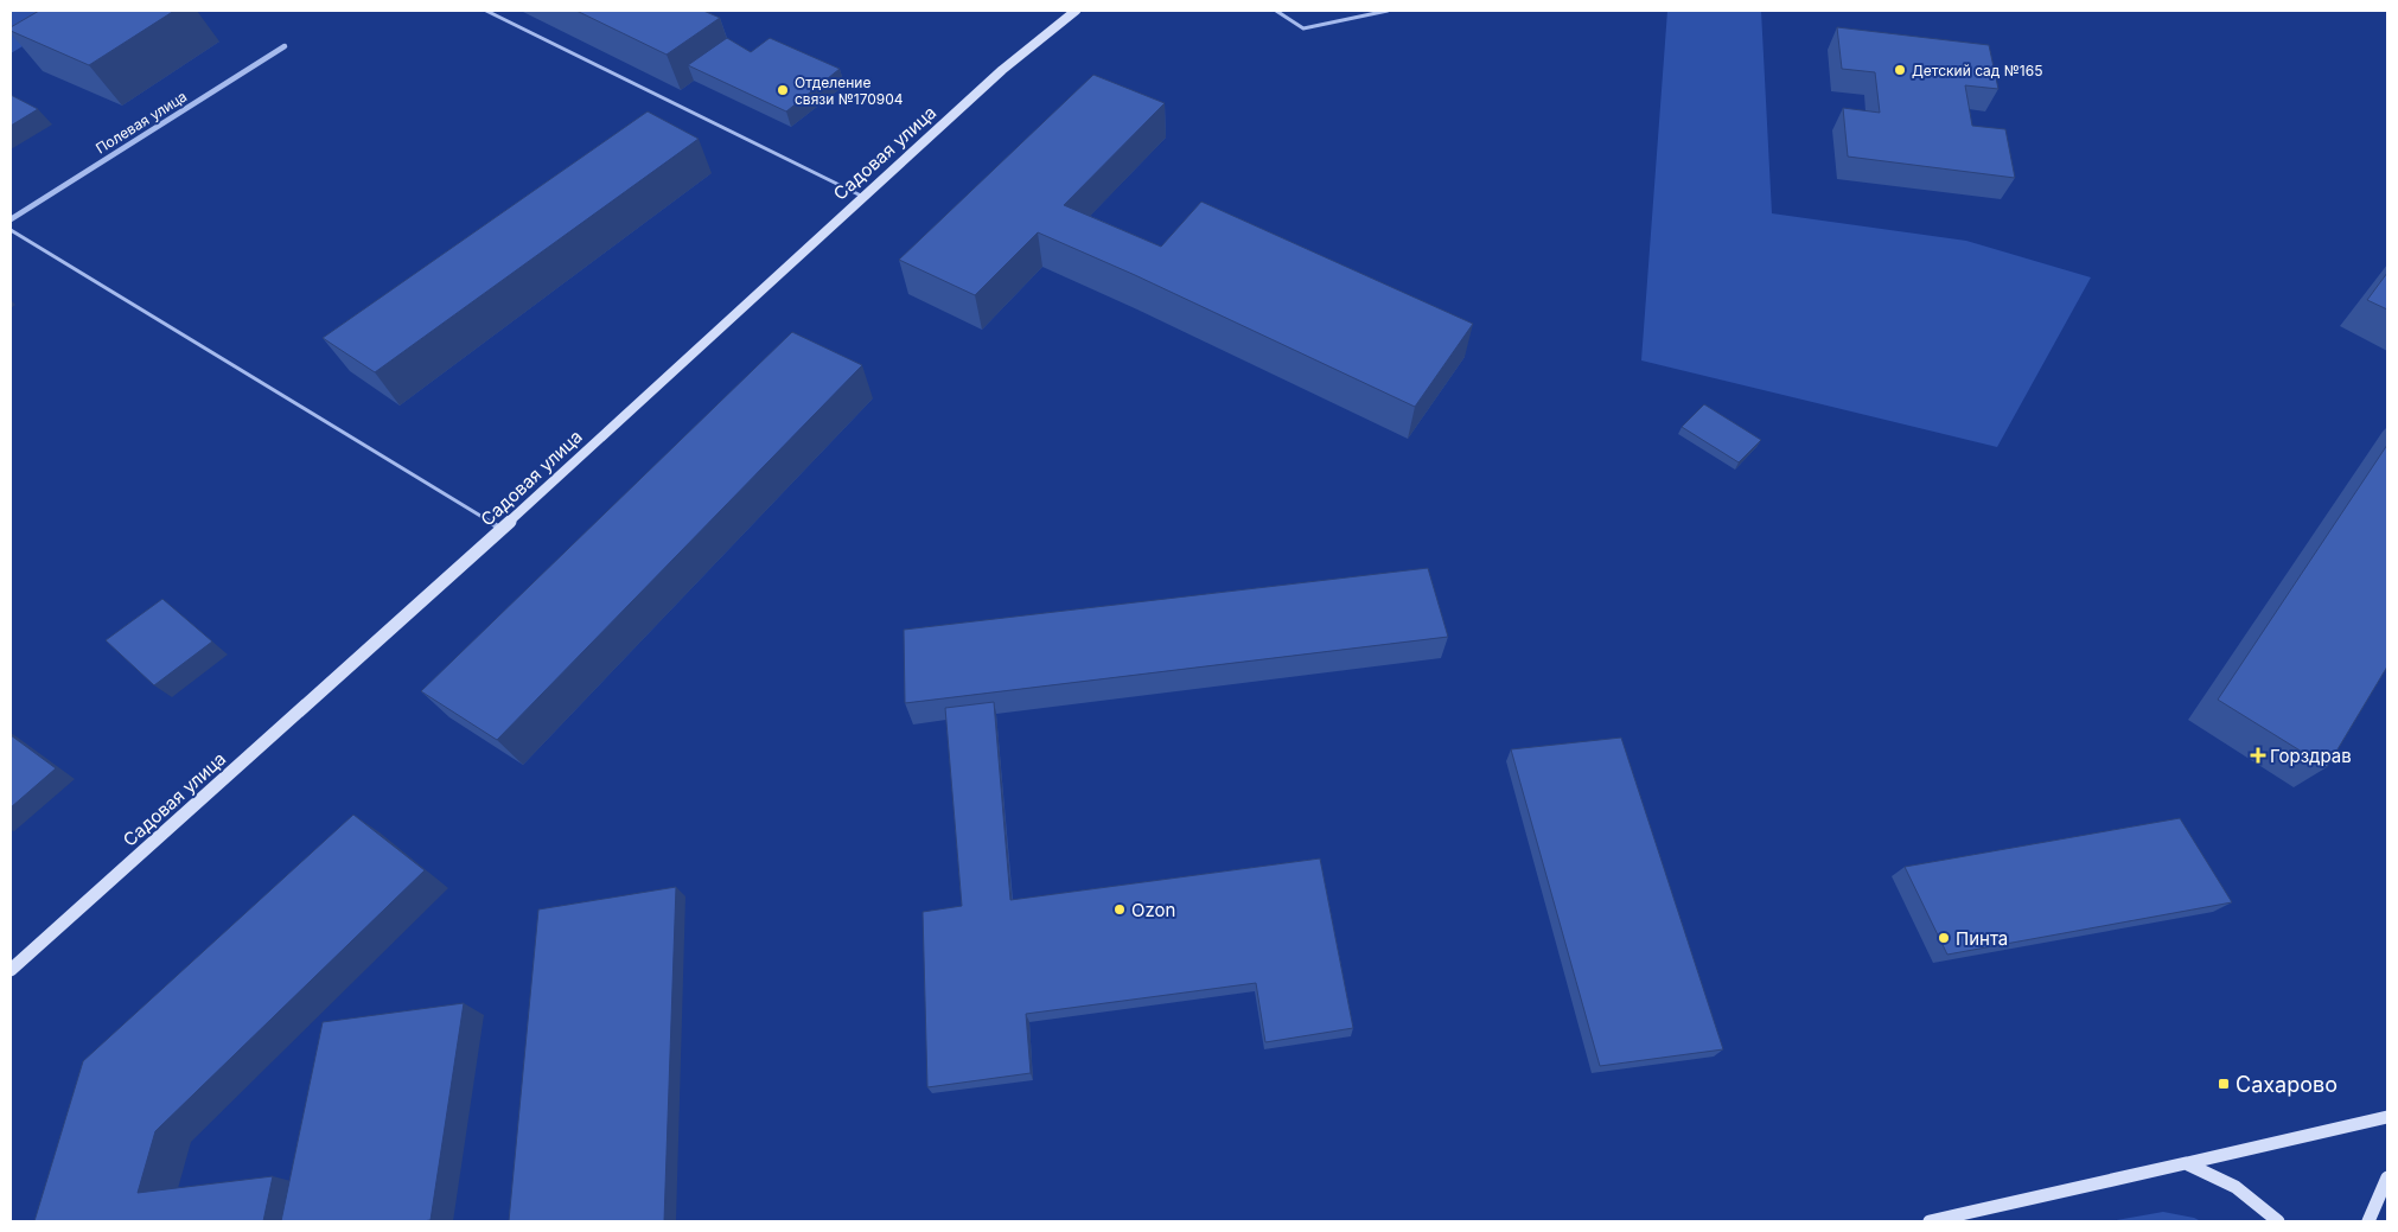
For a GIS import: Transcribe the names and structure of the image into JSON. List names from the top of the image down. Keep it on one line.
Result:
{"streets":{"street":["Полевая улица","Садовая улица"]},"places":{"other":["Детский сад №165","Отделение связи №170904","Ozon","Пинта"],"health":["Горздрав"],"transit":["Сахарово"]}}
